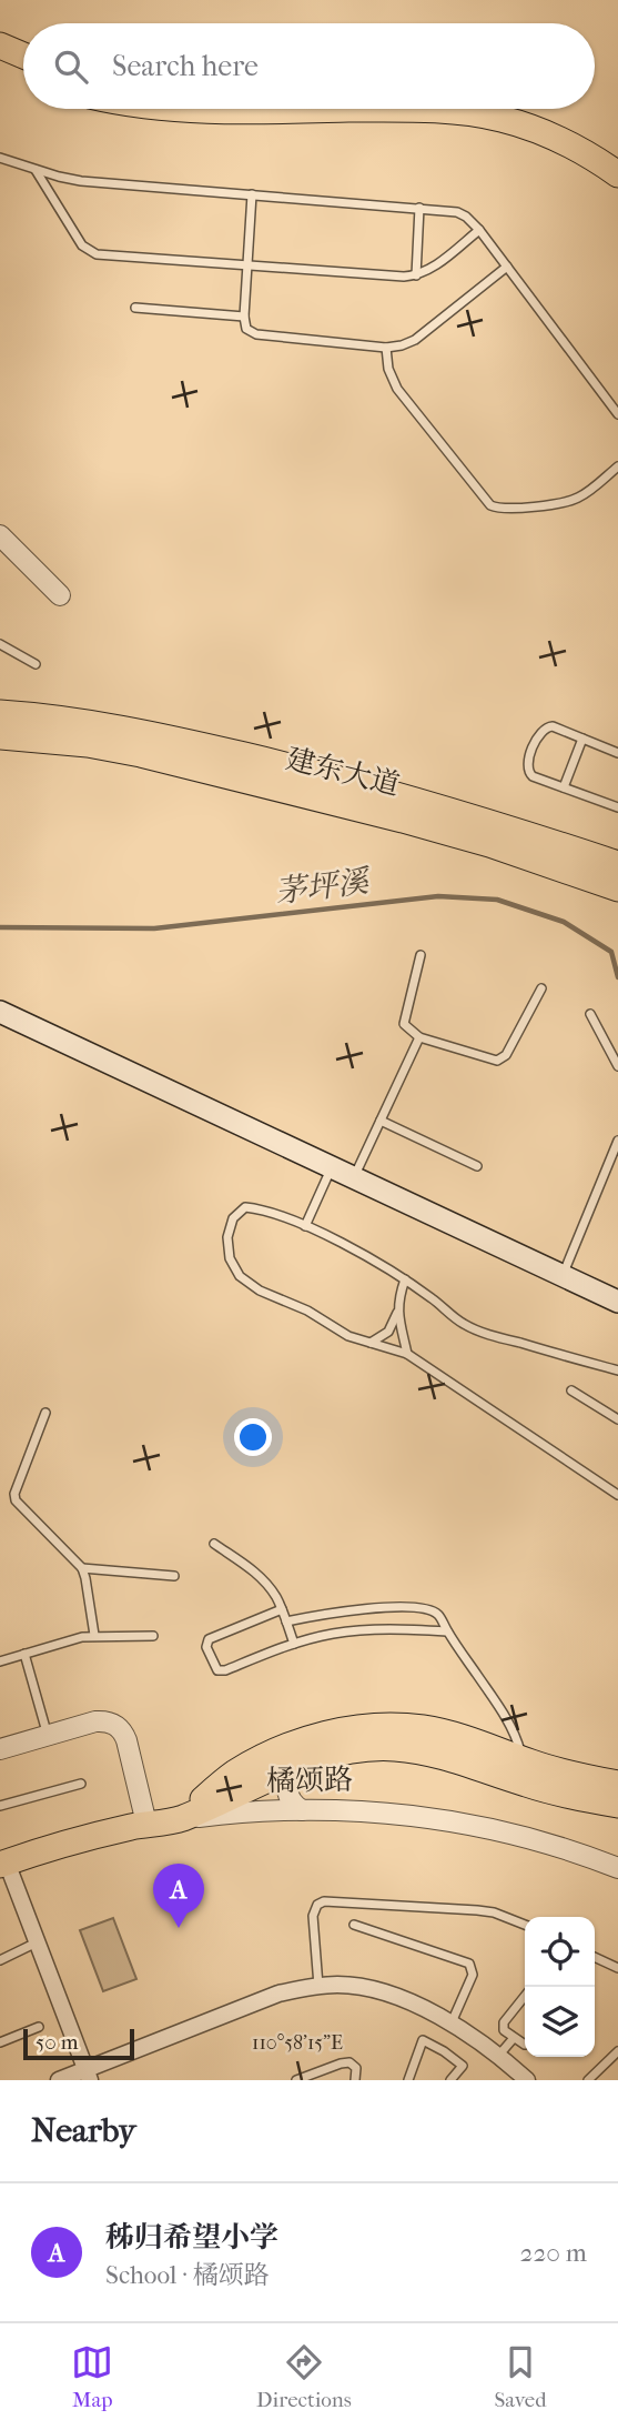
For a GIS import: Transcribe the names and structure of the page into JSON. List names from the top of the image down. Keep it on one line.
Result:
{"streets":{"main road":["建东大道","橘颂路"]},"water":["茅坪溪"],"scale_bar":"50 m","page":{"search":"Search here","pins":"A","scale":"50 m","heading":"Nearby","list":[{"mark":"A","name":"秭归希望小学","note":"School · 橘颂路","value":"220 m"}],"nav":["Map","Directions","Saved"]},"coordinates":["110°58'15\"E"]}
